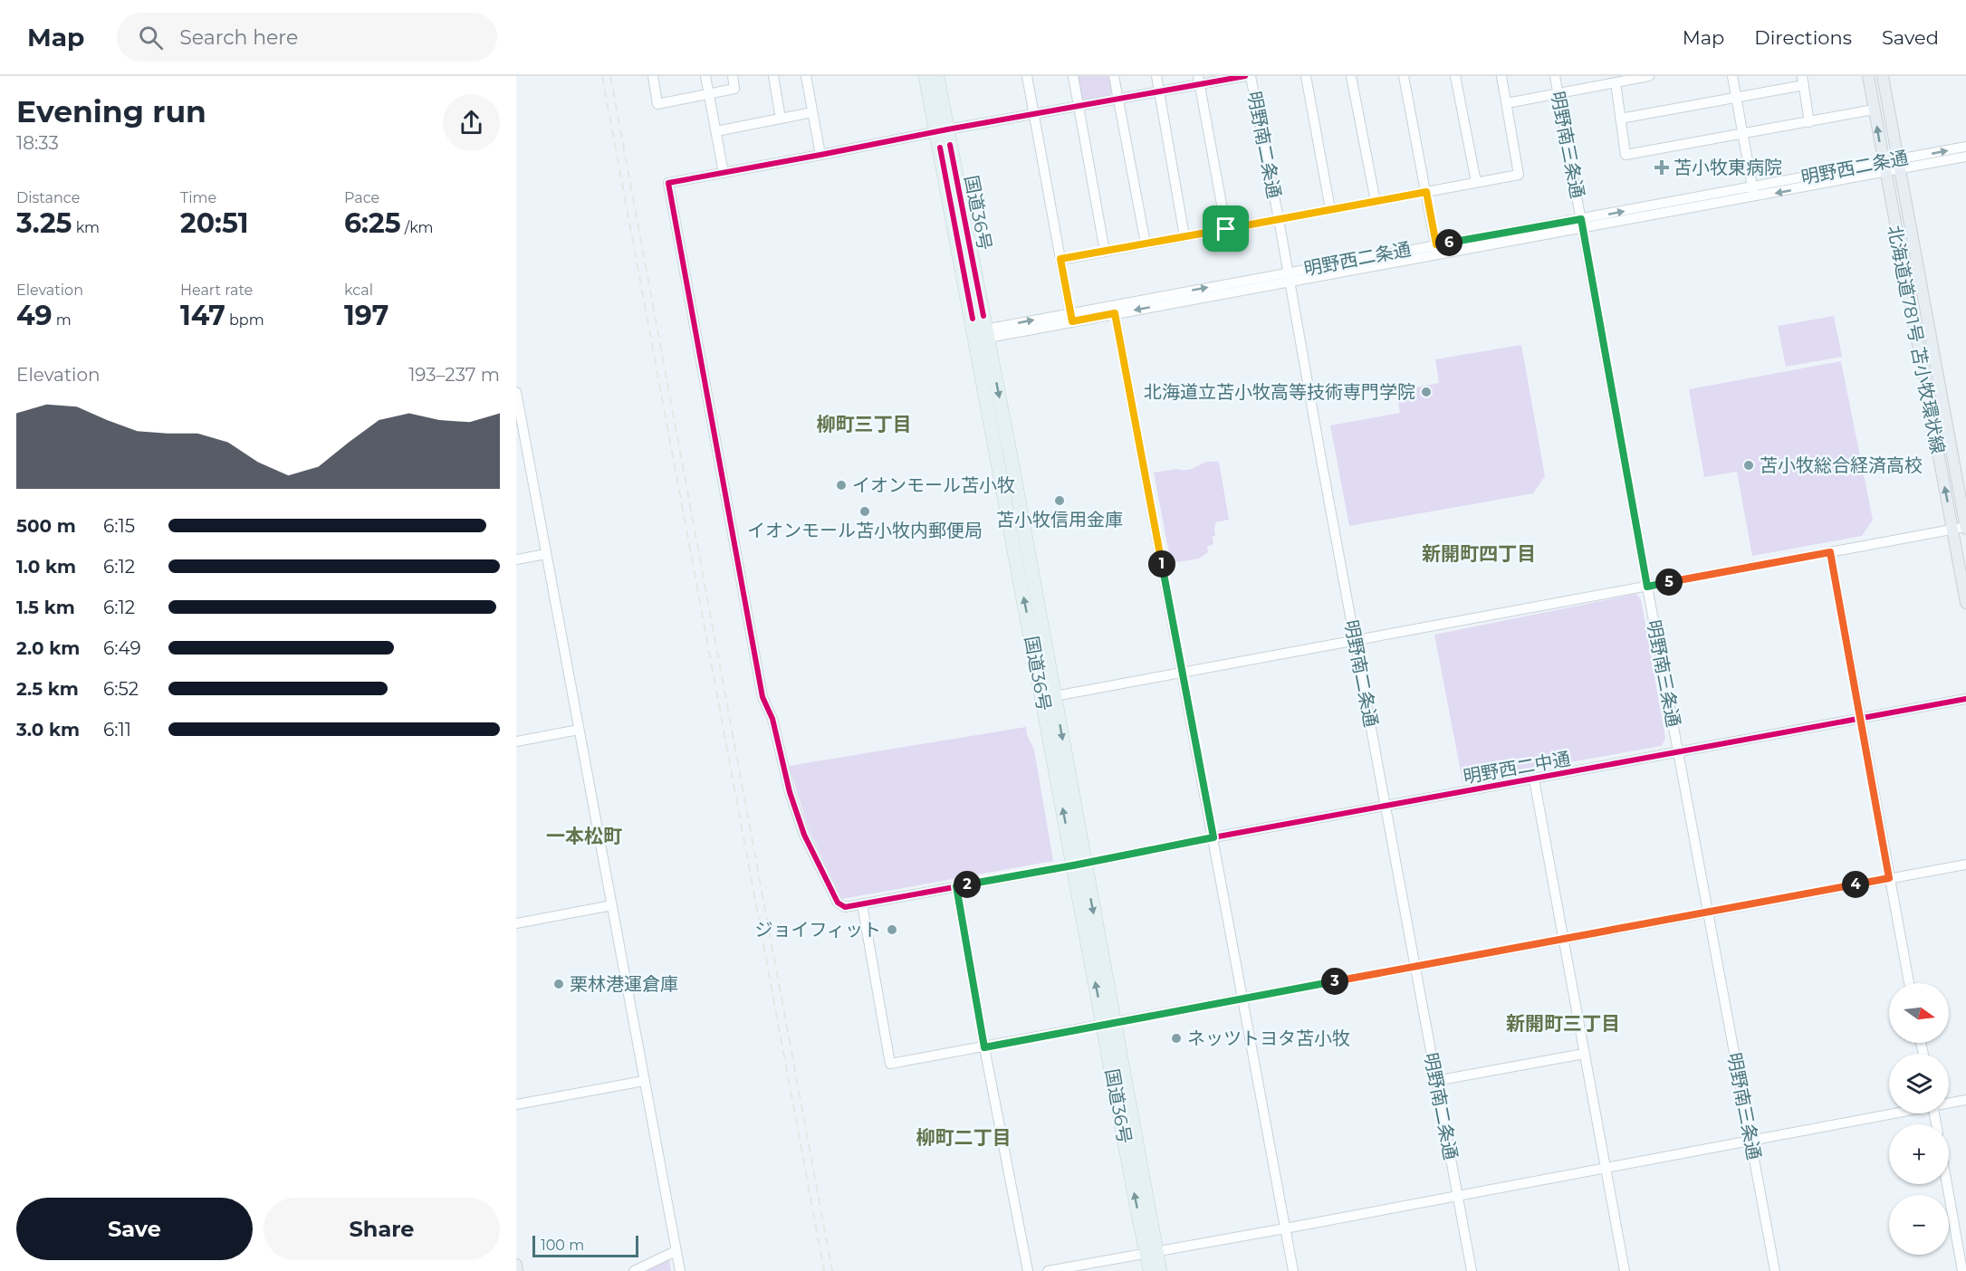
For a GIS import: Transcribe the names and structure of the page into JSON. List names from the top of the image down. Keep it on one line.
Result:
{"streets":{"highway":["国道36号"],"main road":["北海道道781号 苫小牧環状線"],"street":["明野南二条通","明野南三条通","明野西二条通","明野西二中通"]},"crossings":[["明野南二条通","明野西二条通"],["明野南二条通","明野西二中通"],["明野南三条通","明野西二条通"],["明野南三条通","明野西二中通"],["明野西二条通","国道36号"],["明野西二条通","北海道道781号 苫小牧環状線"],["国道36号","明野西二中通"]],"districts":["柳町三丁目","新開町四丁目","一本松町","新開町三丁目","柳町二丁目"],"places":{"health":["苫小牧東病院"],"other":["北海道立苫小牧高等技術専門学院","苫小牧総合経済高校","イオンモール苫小牧","苫小牧信用金庫","イオンモール苫小牧内郵便局","ジョイフィット","栗林港運倉庫","ネッツトヨタ苫小牧"]},"scale_bar":"100 m","north":"right","page":{"header":"Map","search":"Search here","nav":["Map","Directions","Saved"],"heading":["Evening run","18:33"],"stats":[["Distance","3.25 km"],["Time","20:51"],["Pace","6:25 /km"],["Elevation","49 m"],["Heart rate","147 bpm"],["kcal","197"]],"pins":["6","1","5","2","4","3"],"chart":["Elevation","193–237 m"],"list":[{"name":"500 m","note":"6:15"},{"name":"1.0 km","note":"6:12"},{"name":"1.5 km","note":"6:12"},{"name":"2.0 km","note":"6:49"},{"name":"2.5 km","note":"6:52"},{"name":"3.0 km","note":"6:11"}],"map_buttons":["+","−"],"buttons":["Save","Share"],"scale":"100 m"}}
